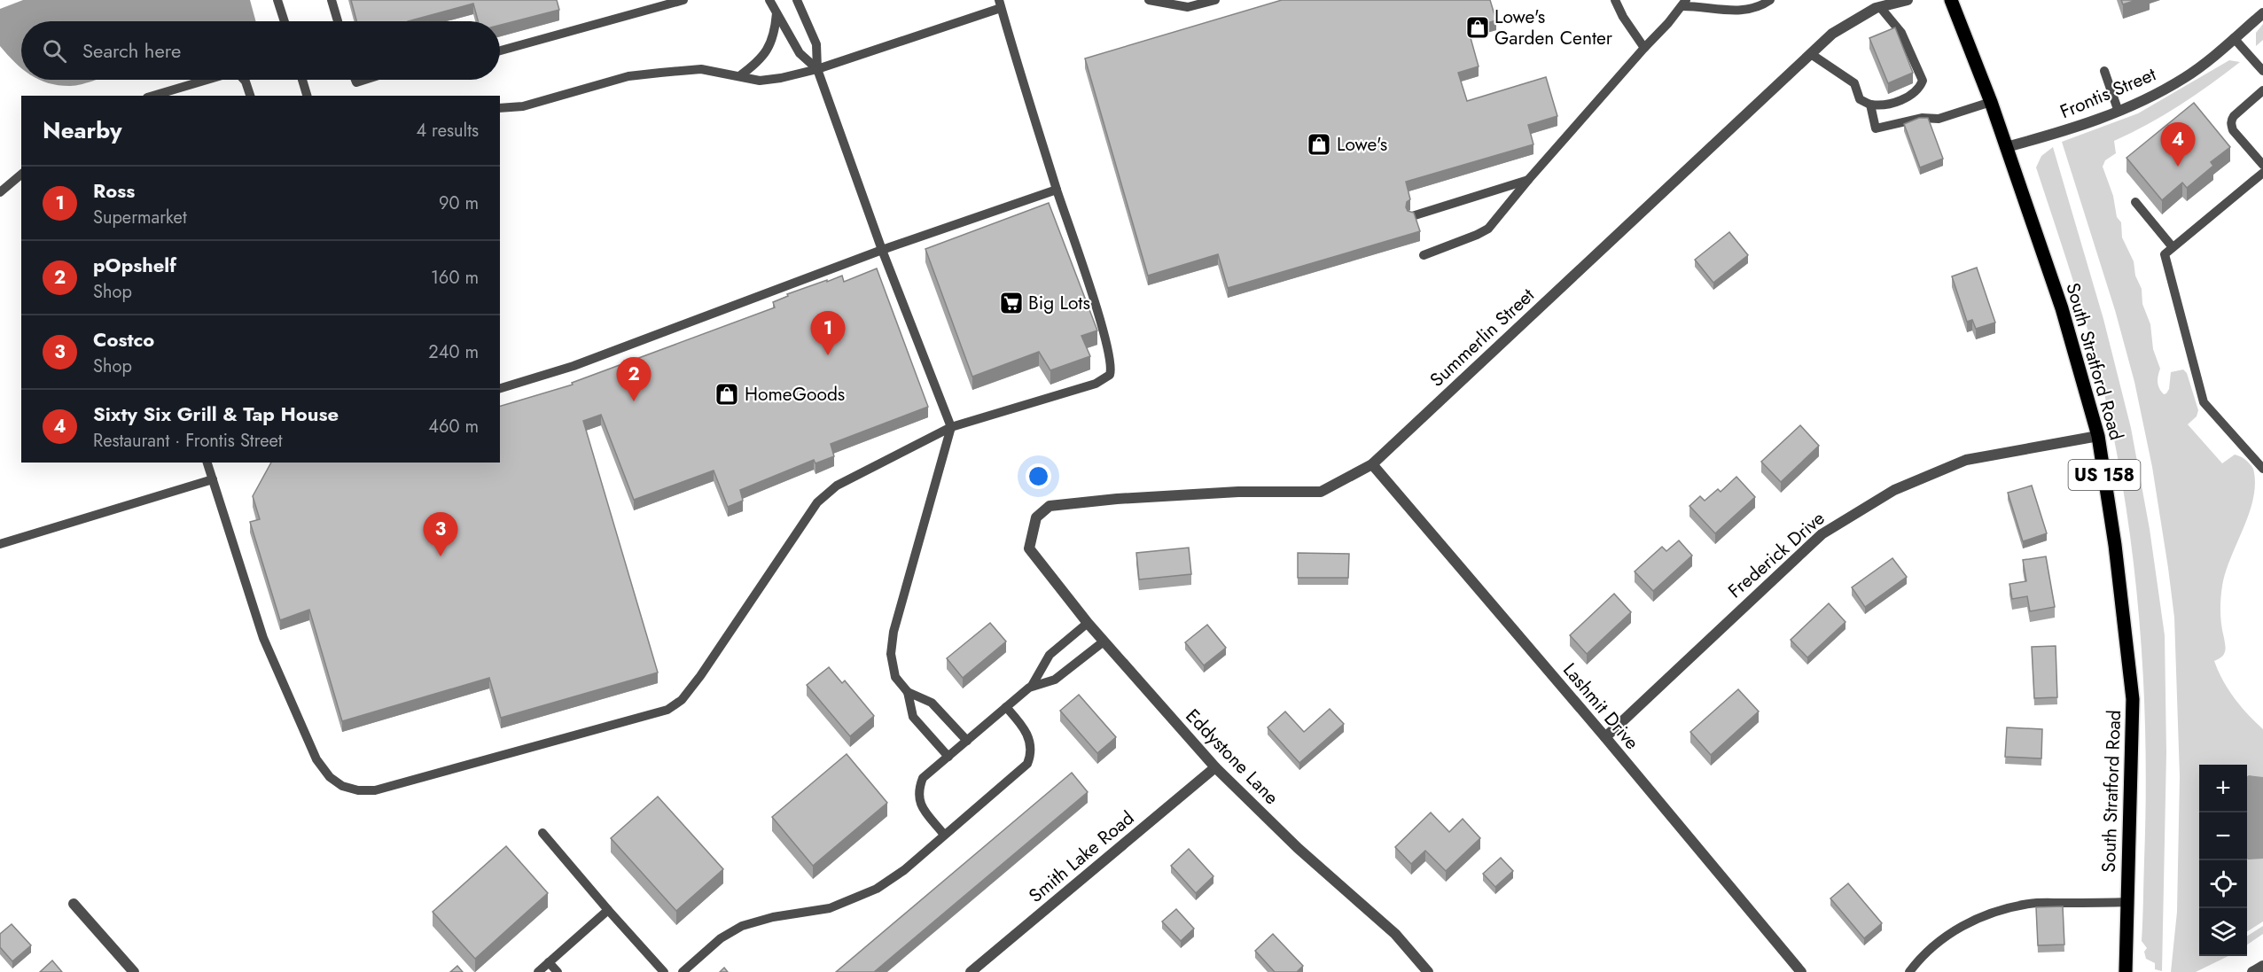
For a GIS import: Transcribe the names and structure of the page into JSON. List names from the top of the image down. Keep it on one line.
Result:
{"streets":{"main road":["South Stratford Road","US 158"],"street":["Frontis Street","Summerlin Street","Frederick Drive","Lashmit Drive","Eddystone Lane","Smith Lake Road"]},"crossings":[["Frontis Street","South Stratford Road"],["Summerlin Street","Lashmit Drive"],["Summerlin Street","Eddystone Lane"],["South Stratford Road","Frederick Drive"],["Frederick Drive","Lashmit Drive"],["Eddystone Lane","Smith Lake Road"]],"places":{"shop":["Lowe's Garden Center","Lowe's","HomeGoods"],"supermarket":["Big Lots"]},"page":{"search":"Search here","heading":["Nearby","4 results"],"pins":["4","1","2","3"],"list":[{"mark":"1","name":"Ross","note":"Supermarket","value":"90 m"},{"mark":"2","name":"pOpshelf","note":"Shop","value":"160 m"},{"mark":"3","name":"Costco","note":"Shop","value":"240 m"},{"mark":"4","name":"Sixty Six Grill & Tap House","note":"Restaurant · Frontis Street","value":"460 m"}],"map_buttons":["+","−"]}}
